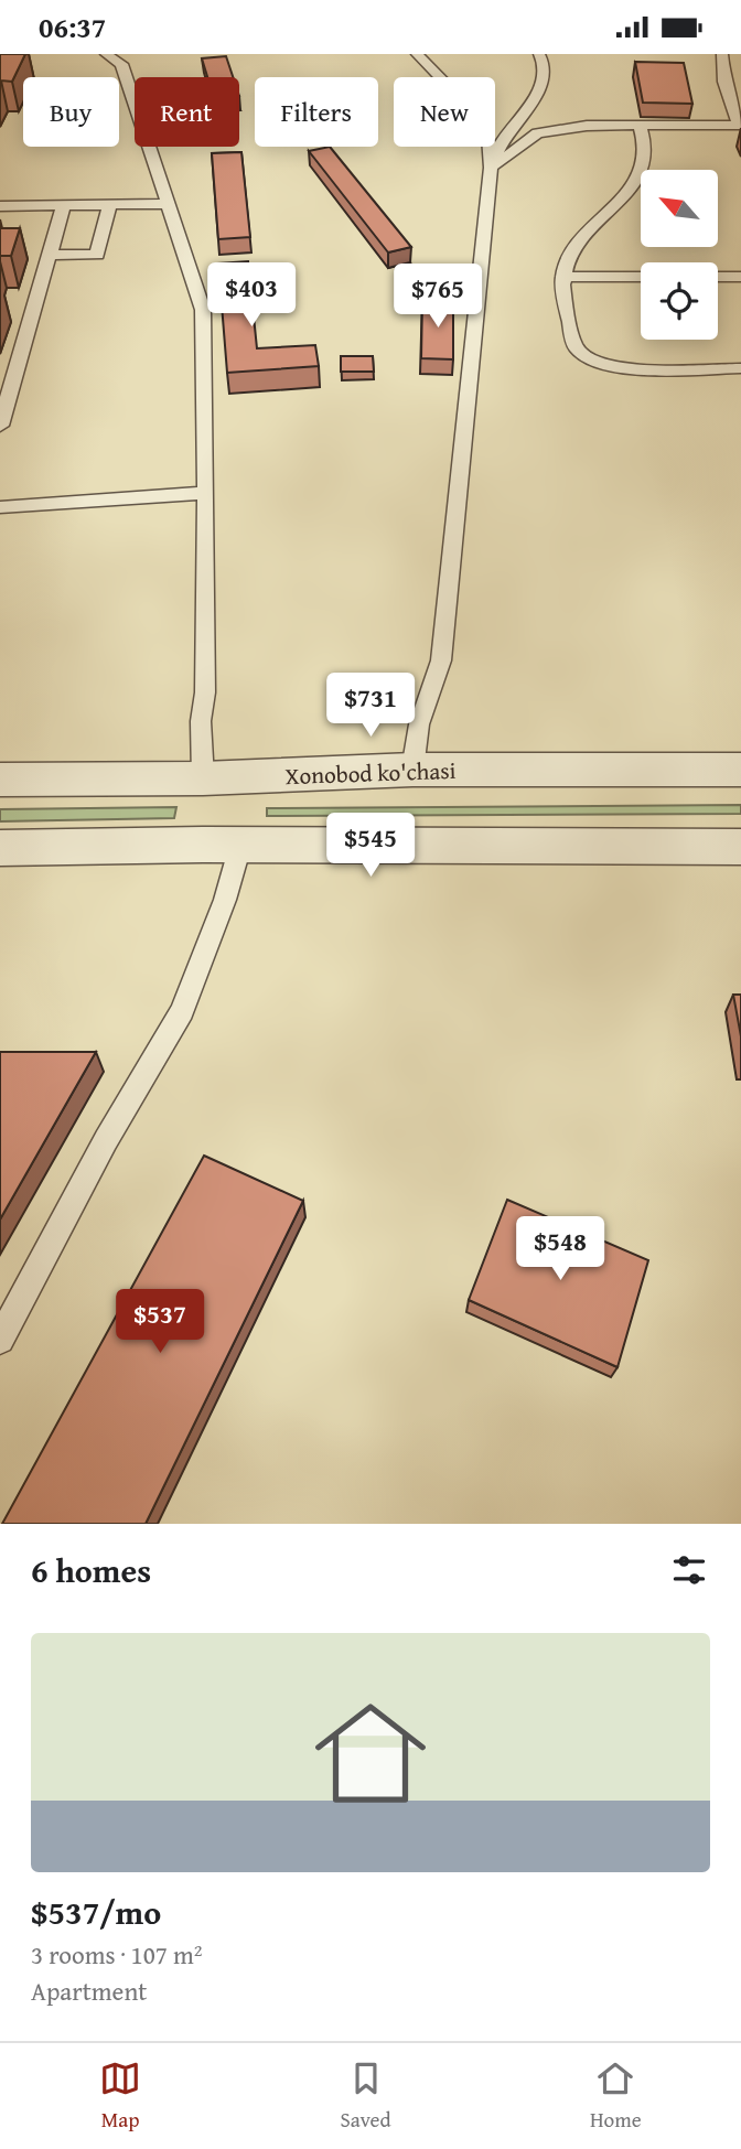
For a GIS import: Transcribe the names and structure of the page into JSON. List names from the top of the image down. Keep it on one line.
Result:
{"streets":{"street":["Xonobod ko'chasi"]},"north":"top left","page":{"status":"06:37","chip":["Buy","Rent","Filters","New"],"price":["$403","$765","$731","$545","$548","$537"],"heading":"6 homes","list":[{"name":"$537/mo","note":"3 rooms · 107 m² · Apartment"}],"tabs":["Map","Saved","Home"]}}
